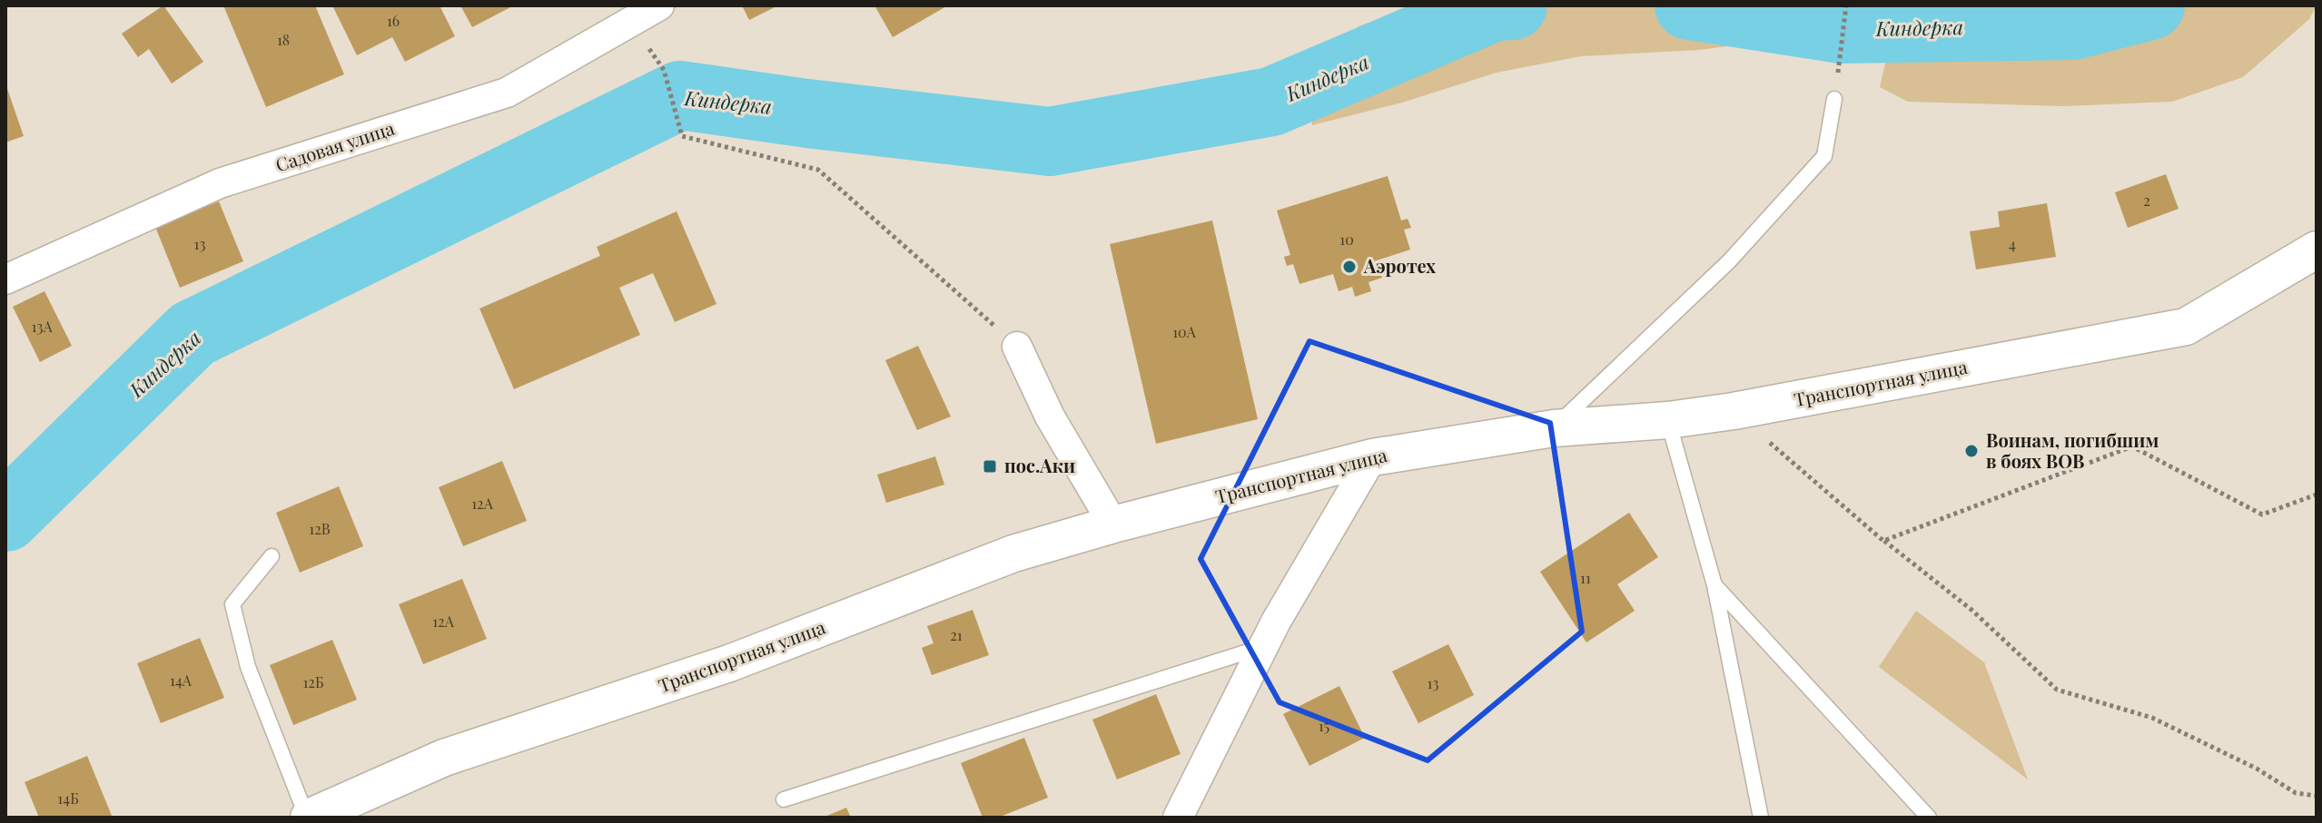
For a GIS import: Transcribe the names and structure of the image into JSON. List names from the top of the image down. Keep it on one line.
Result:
{"streets":{"street":["Садовая улица","Транспортная улица"]},"water":["Киндерка"],"places":{"other":["Аэротех","Воинам, погибшим в боях ВОВ"],"transit":["пос.Аки"]},"house_numbers":["16","18","2","10","13","4","13А","10А","12А","12В","11","12А","21","14А","12Б","13","15","14Б"]}
